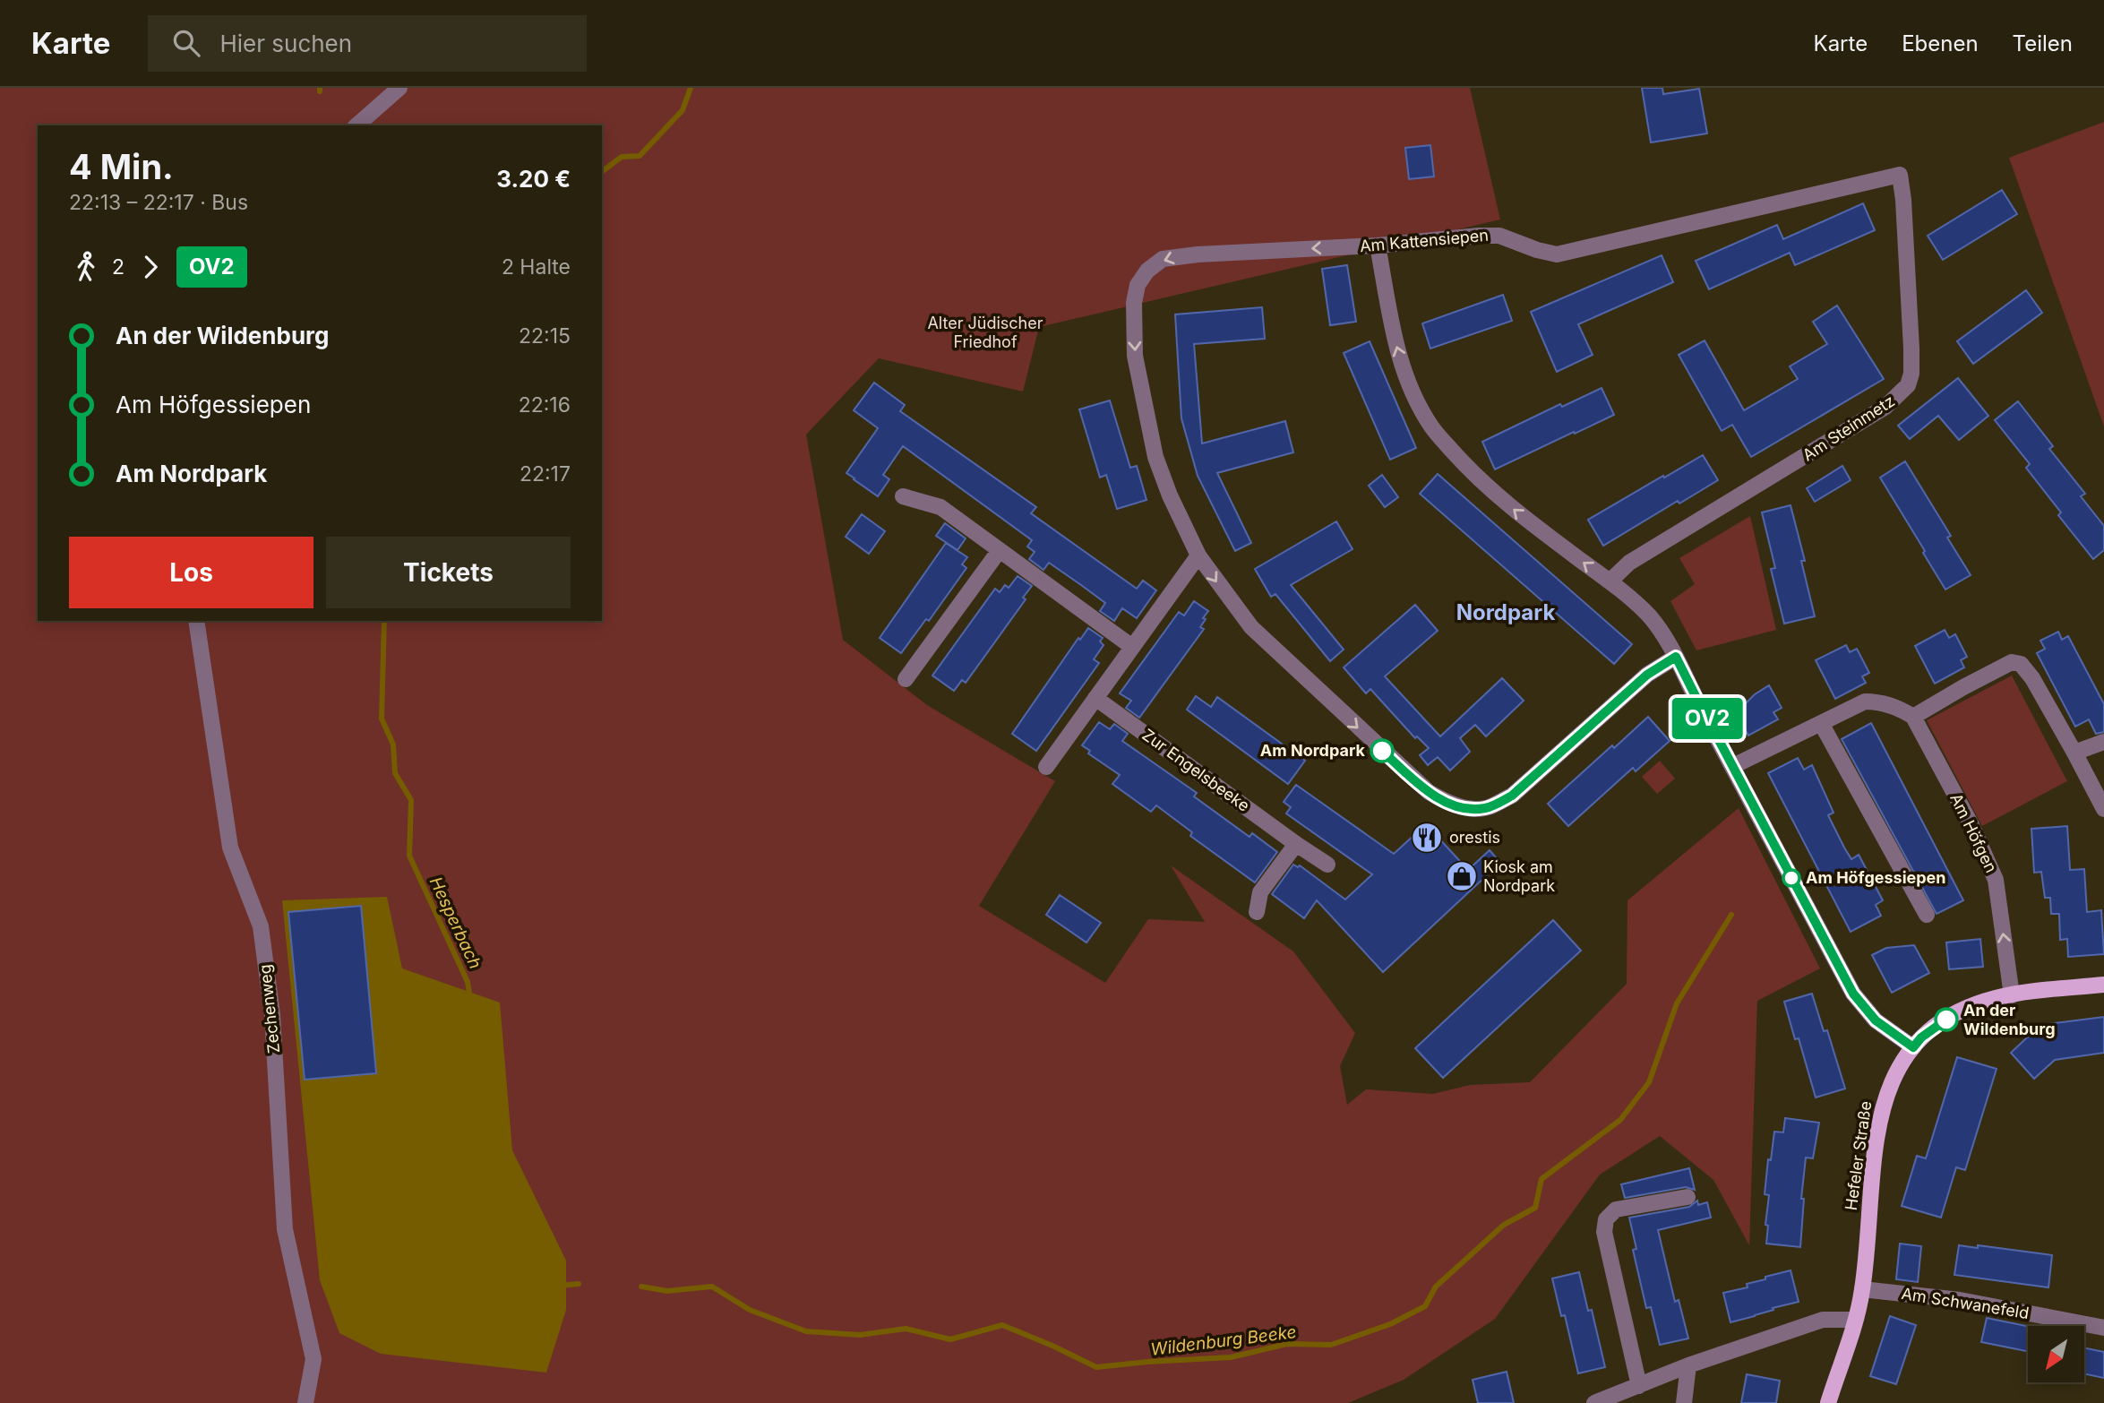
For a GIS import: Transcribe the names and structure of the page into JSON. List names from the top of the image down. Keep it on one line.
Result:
{"streets":{"main road":["Hefeler Straße"],"street":["Am Kattensiepen","Am Steinmetz","Zur Engelsbeeke","Am Höfgen","Zechenweg","Am Schwanefeld"]},"crossings":[["Am Kattensiepen","Am Steinmetz"],["Am Höfgen","Hefeler Straße"],["Hefeler Straße","Am Schwanefeld"]],"districts":["Nordpark"],"water":["Hesperbach","Wildenburg Beeke"],"parks":["Alter Jüdischer Friedhof"],"places":{"other":["Am Nordpark","Am Höfgessiepen","An der Wildenburg"],"restaurant":["orestis"],"shop":["Kiosk am Nordpark"]},"lines":["bus line OV2"],"north":"bottom left","page":{"header":"Karte","search":"Hier suchen","nav":["Karte","Ebenen","Teilen"],"on_map":"OV2","heading":["4 Min.","22:13 – 22:17 · Bus","3.20 €"],"legs":["2","OV2","2 Halte"],"list":[{"name":"An der Wildenburg","value":"22:15"},{"name":"Am Höfgessiepen","value":"22:16"},{"name":"Am Nordpark","value":"22:17"}],"buttons":["Los","Tickets"]}}
